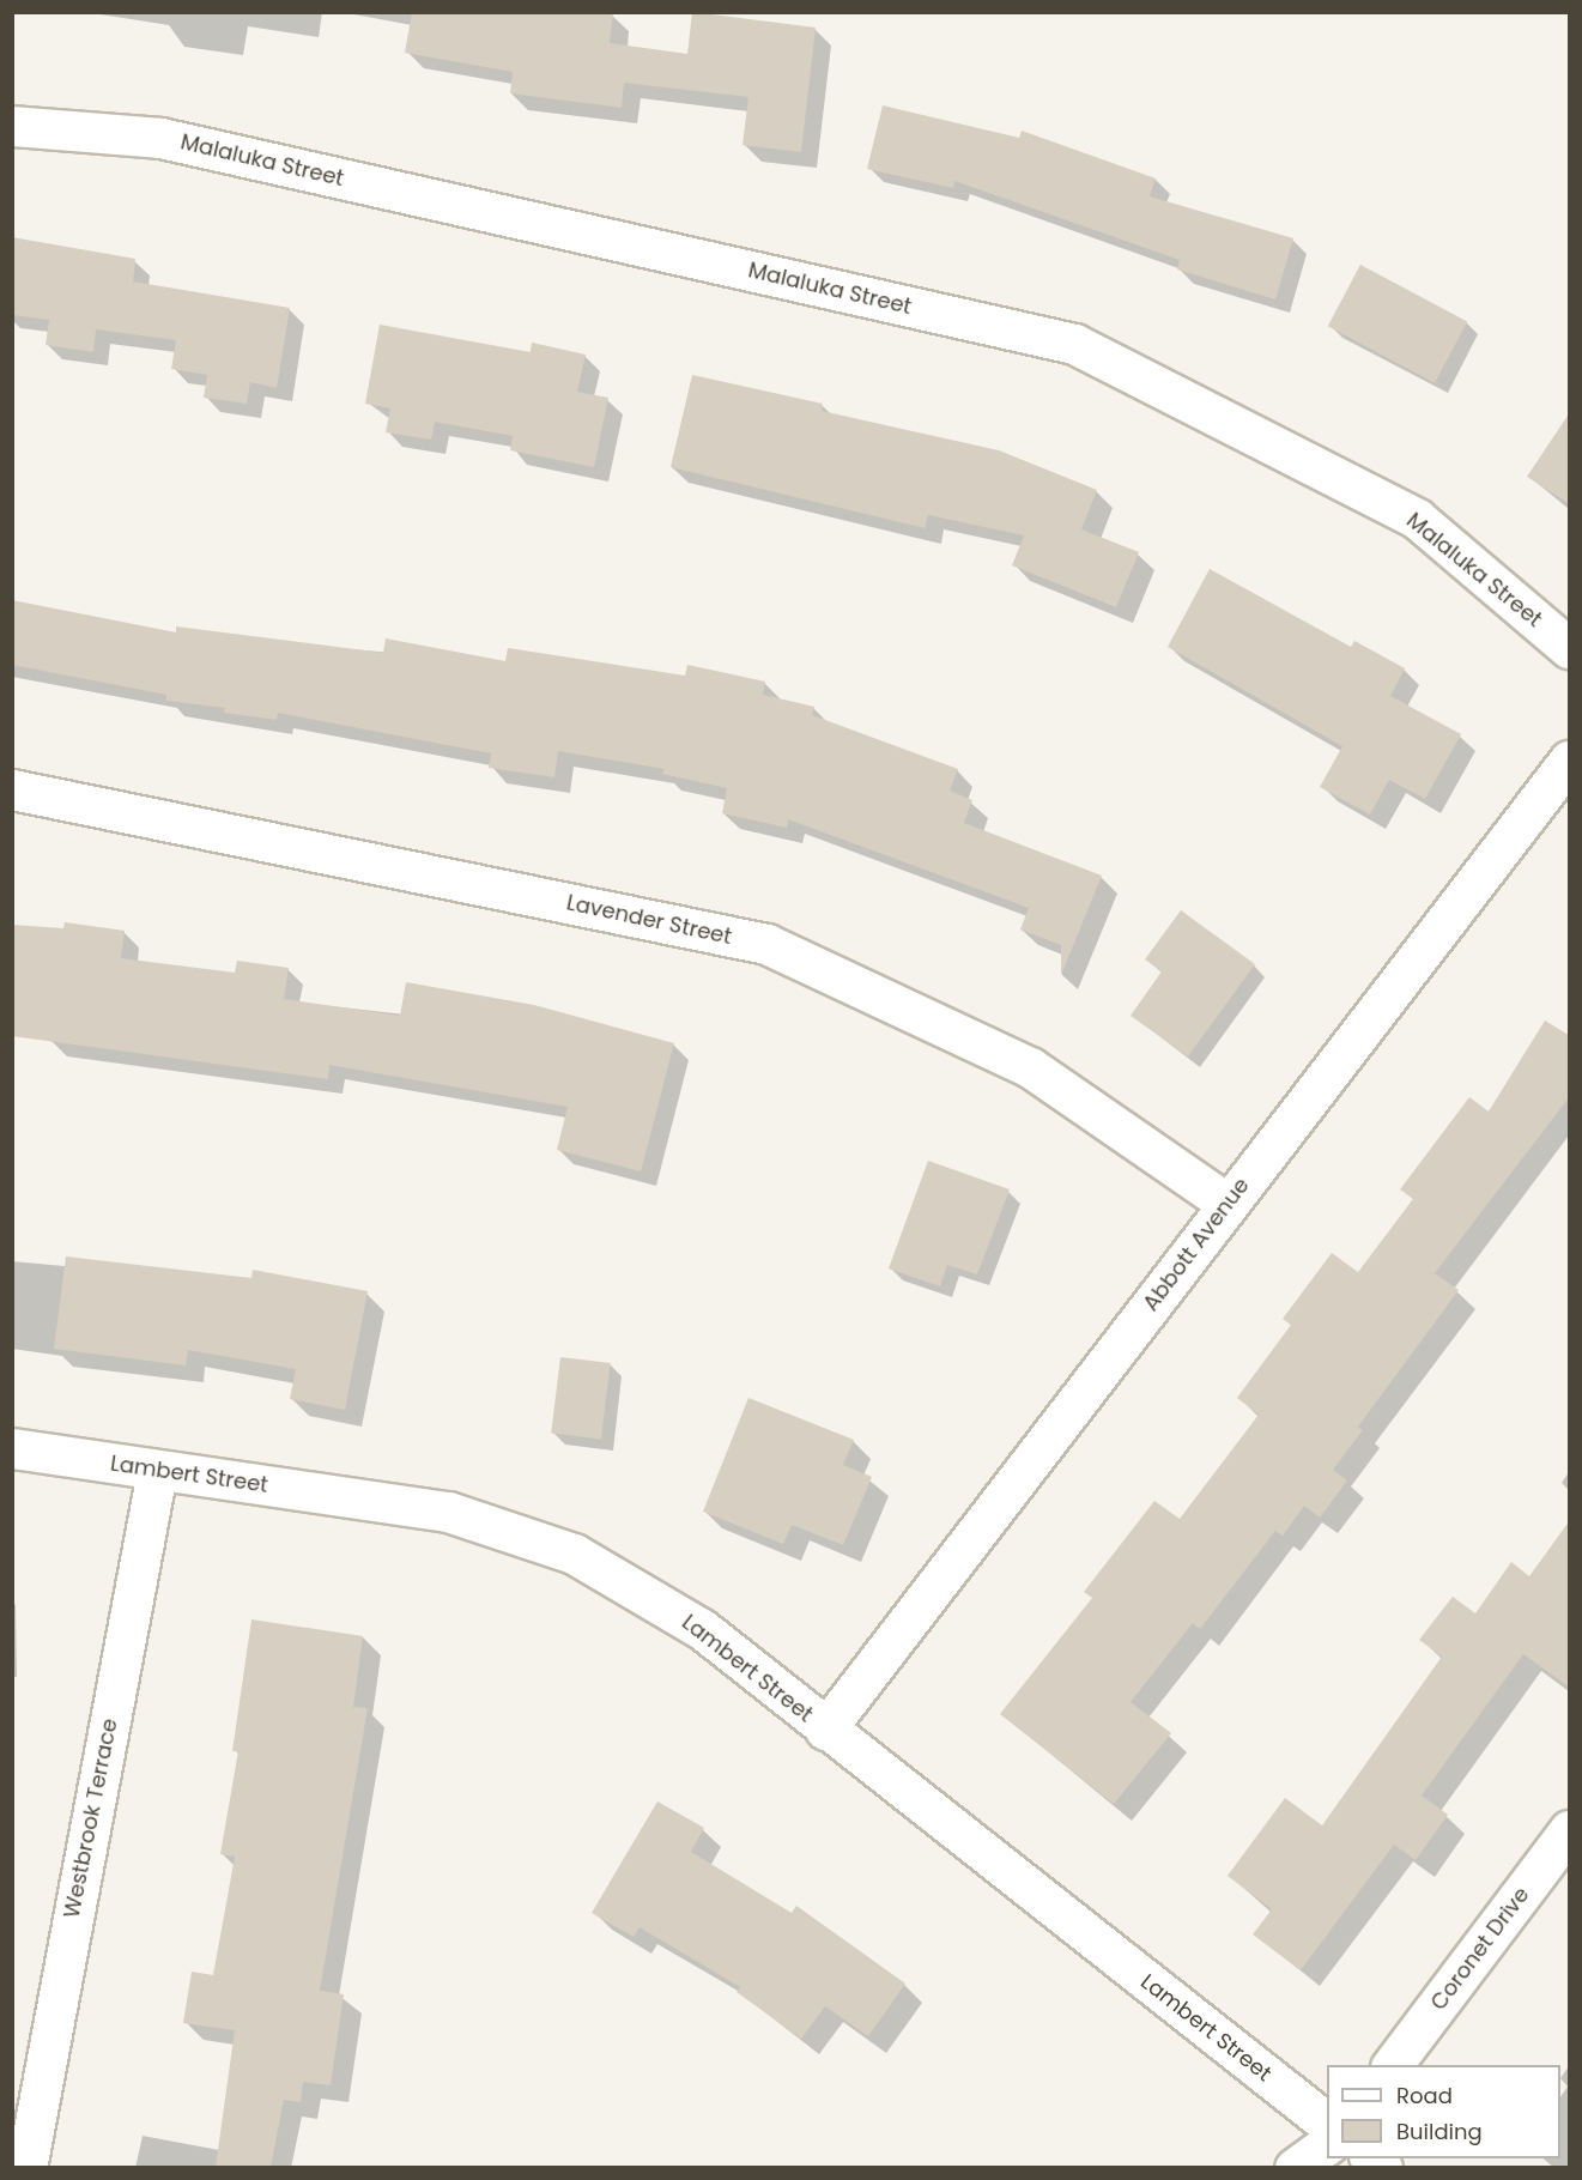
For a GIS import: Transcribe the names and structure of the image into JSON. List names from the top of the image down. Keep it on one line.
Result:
{"streets":{"street":["Malaluka Street","Lavender Street","Abbott Avenue","Lambert Street","Westbrook Terrace","Coronet Drive"]},"crossings":[["Lavender Street","Abbott Avenue"],["Abbott Avenue","Lambert Street"],["Lambert Street","Westbrook Terrace"]],"legend":["Road","Building"]}
